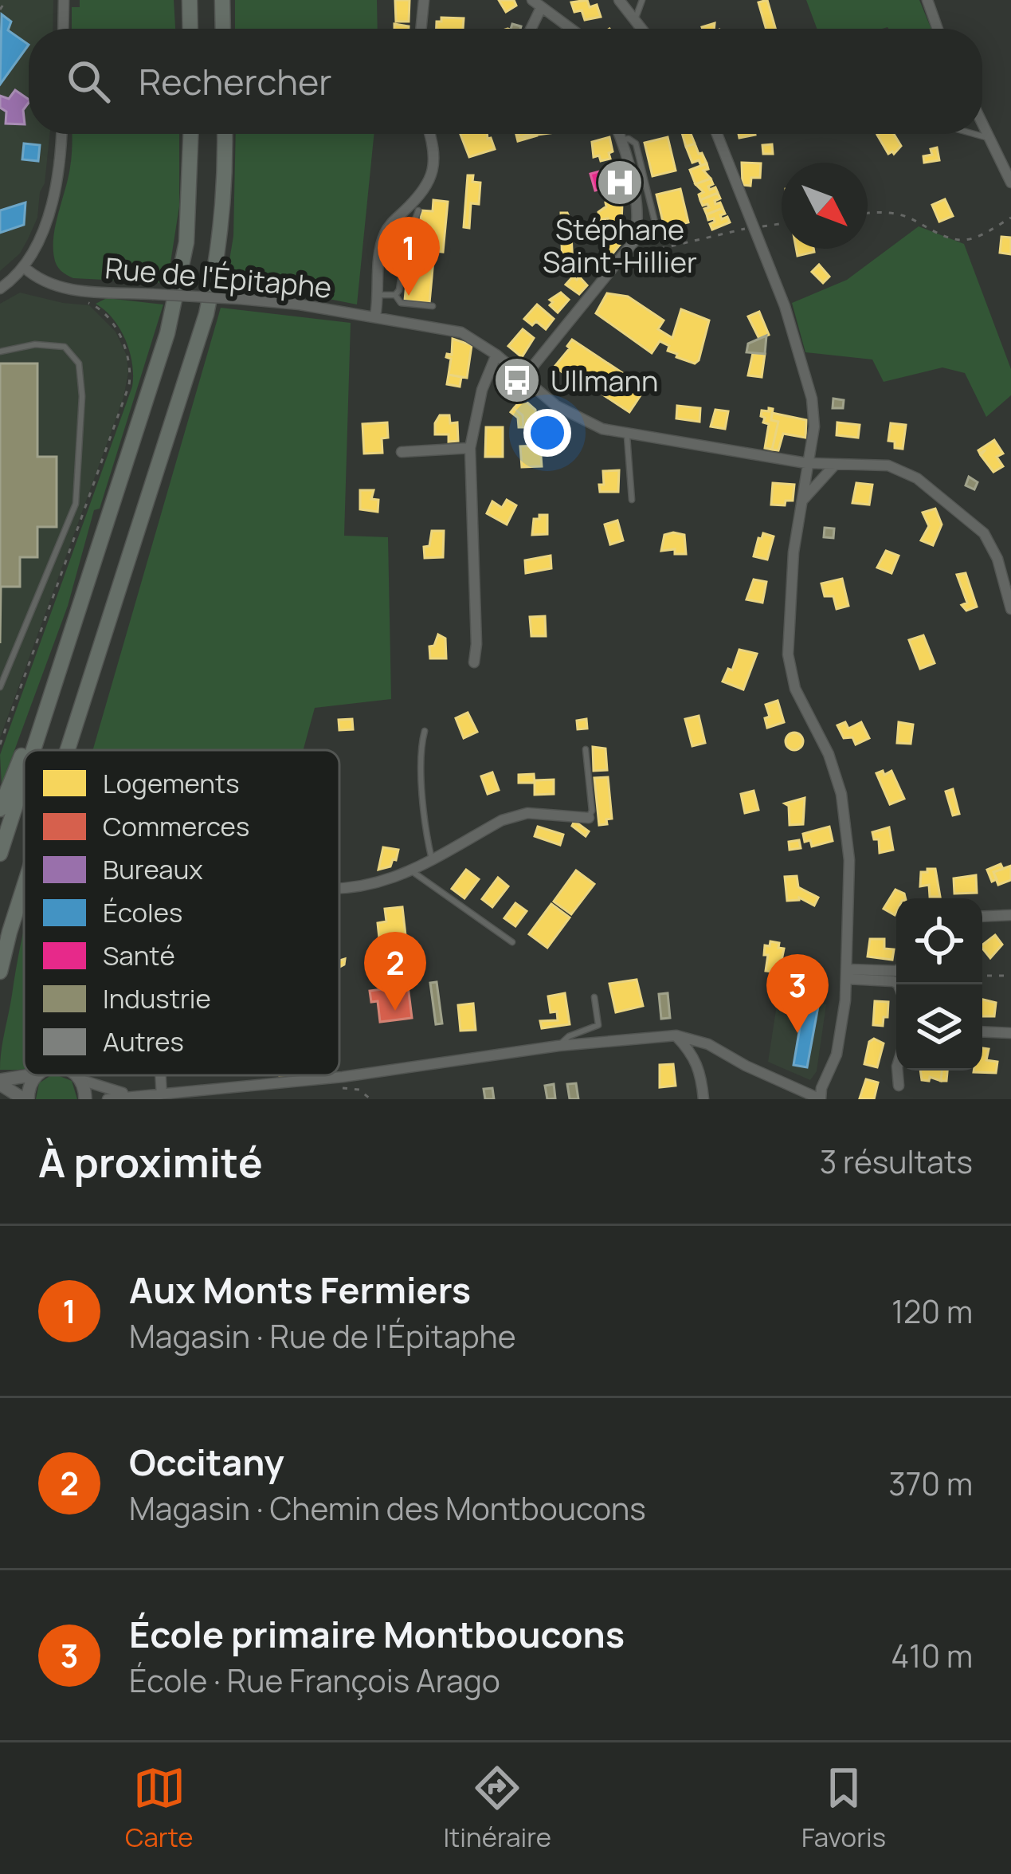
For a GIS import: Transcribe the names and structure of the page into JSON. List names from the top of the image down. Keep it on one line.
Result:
{"streets":{"street":["Rue de l'Épitaphe"]},"places":{"hospital":["Stéphane Saint-Hillier"],"bus stop":["Ullmann"]},"legend":["Logements","Commerces","Bureaux","Écoles","Santé","Industrie","Autres"],"north":"bottom right","page":{"search":"Rechercher","pins":["1","2","3"],"heading":["À proximité","3 résultats"],"list":[{"mark":"1","name":"Aux Monts Fermiers","note":"Magasin · Rue de l'Épitaphe","value":"120 m"},{"mark":"2","name":"Occitany","note":"Magasin · Chemin des Montboucons","value":"370 m"},{"mark":"3","name":"École primaire Montboucons","note":"École · Rue François Arago","value":"410 m"}],"nav":["Carte","Itinéraire","Favoris"]}}
